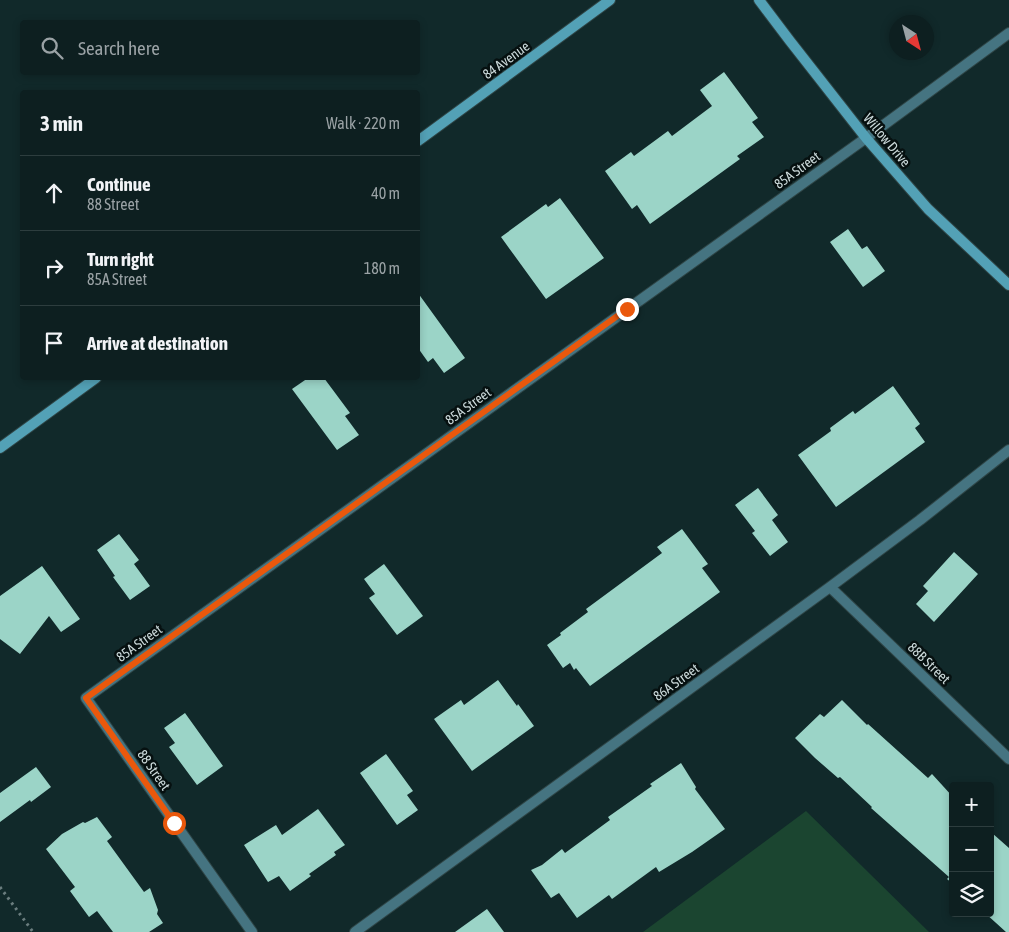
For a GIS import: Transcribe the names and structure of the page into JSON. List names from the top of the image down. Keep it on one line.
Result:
{"streets":{"street":["84 Avenue","Willow Drive","85A Street","88B Street","86A Street","88 Street"]},"crossings":[["Willow Drive","85A Street"],["85A Street","88 Street"],["88B Street","86A Street"]],"north":"bottom right","page":{"search":"Search here","heading":["3 min","Walk · 220 m"],"list":[["Continue","88 Street","40 m"],["Turn right","85A Street","180 m"],"Arrive at destination"],"map_buttons":["+","−"]}}
